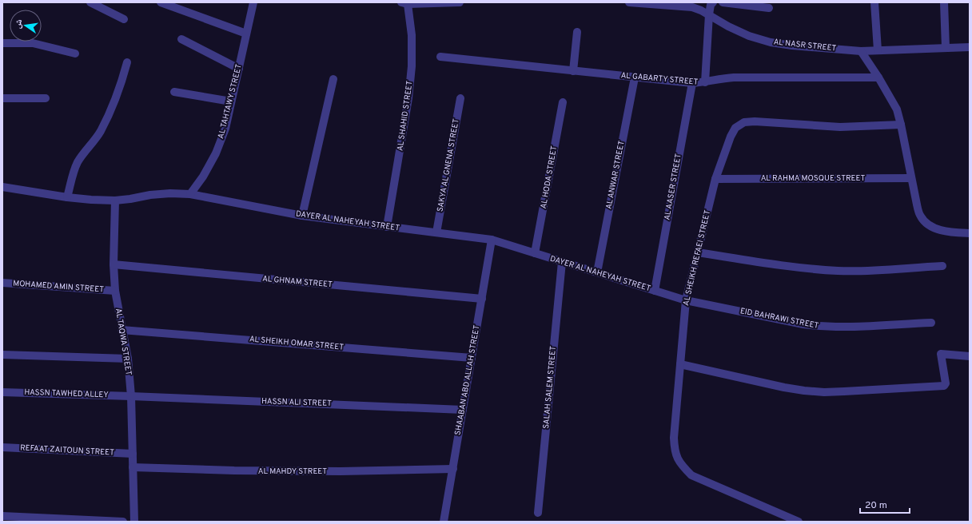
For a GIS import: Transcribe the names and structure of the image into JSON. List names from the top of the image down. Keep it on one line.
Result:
{"streets":{"street":["AL NASR STREET","AL GABARTY STREET","AL TAHTAWY STREET","AL SHAHID STREET","SAKYA AL GNENA STREET","AL ANWAR STREET","AL HODA STREET","AL RAHMA MOSQUE STREET","AL AASER STREET","DAYER AL NAHEYAH STREET","AL SHEIKH REFAEI STREET","AL GHNAM STREET","MOHAMED AMIN STREET","EID BAHRAWI STREET","AL TAQWA STREET","AL SHEIKH OMAR STREET","SHAABAN ABD ALLAH STREET","SALAH SALEM STREET","HASSN TAWHED ALLEY","HASSN ALI STREET","REFAAT ZAITOUN STREET","AL MAHDY STREET"]},"crossings":[["AL GABARTY STREET","AL ANWAR STREET"],["AL GABARTY STREET","AL AASER STREET"],["AL TAHTAWY STREET","DAYER AL NAHEYAH STREET"],["AL SHAHID STREET","DAYER AL NAHEYAH STREET"],["SAKYA AL GNENA STREET","DAYER AL NAHEYAH STREET"],["AL ANWAR STREET","DAYER AL NAHEYAH STREET"],["AL HODA STREET","DAYER AL NAHEYAH STREET"],["AL RAHMA MOSQUE STREET","AL SHEIKH REFAEI STREET"],["AL AASER STREET","DAYER AL NAHEYAH STREET"],["DAYER AL NAHEYAH STREET","AL SHEIKH REFAEI STREET"],["DAYER AL NAHEYAH STREET","EID BAHRAWI STREET"],["DAYER AL NAHEYAH STREET","AL TAQWA STREET"],["DAYER AL NAHEYAH STREET","SHAABAN ABD ALLAH STREET"],["DAYER AL NAHEYAH STREET","SALAH SALEM STREET"],["AL SHEIKH REFAEI STREET","EID BAHRAWI STREET"],["AL GHNAM STREET","AL TAQWA STREET"],["AL GHNAM STREET","SHAABAN ABD ALLAH STREET"],["MOHAMED AMIN STREET","AL TAQWA STREET"],["AL TAQWA STREET","AL SHEIKH OMAR STREET"],["AL TAQWA STREET","HASSN TAWHED ALLEY"],["AL TAQWA STREET","HASSN ALI STREET"],["AL TAQWA STREET","REFAAT ZAITOUN STREET"],["AL TAQWA STREET","AL MAHDY STREET"],["AL SHEIKH OMAR STREET","SHAABAN ABD ALLAH STREET"],["SHAABAN ABD ALLAH STREET","HASSN ALI STREET"],["SHAABAN ABD ALLAH STREET","AL MAHDY STREET"],["HASSN TAWHED ALLEY","HASSN ALI STREET"]],"scale_bar":"20 m","north":"left"}
